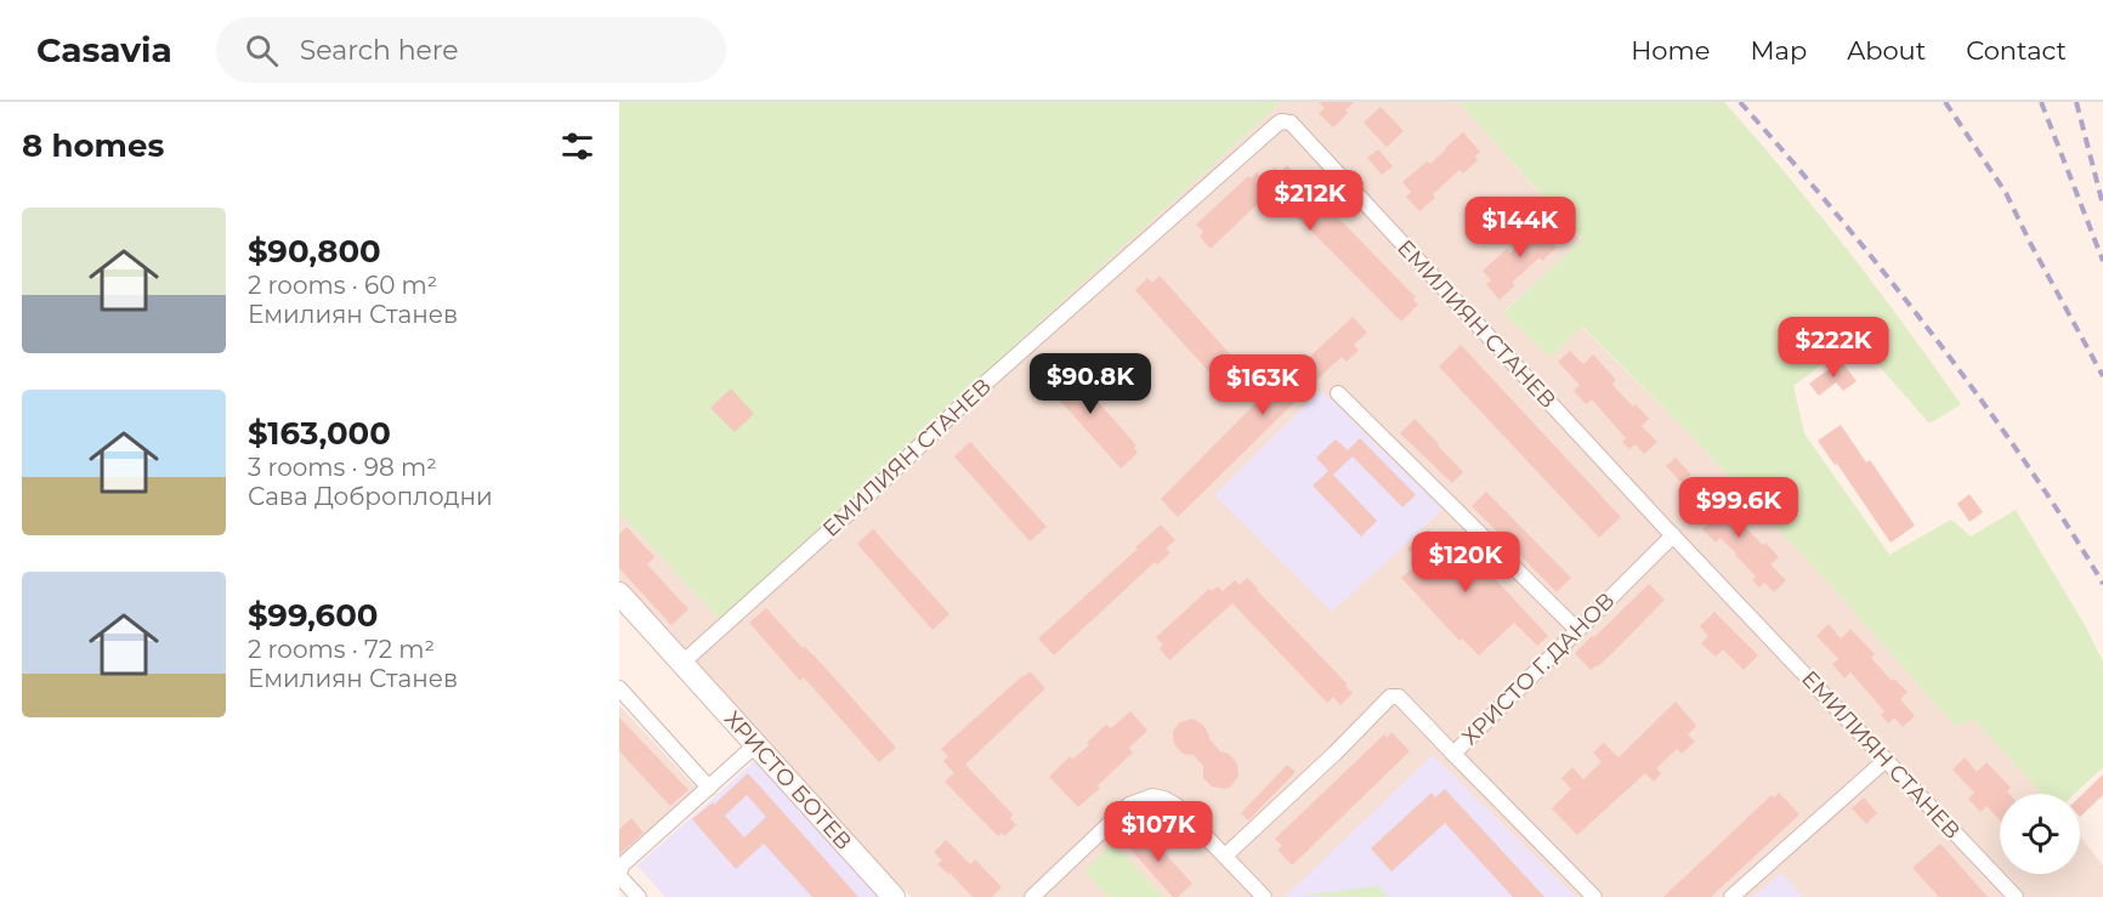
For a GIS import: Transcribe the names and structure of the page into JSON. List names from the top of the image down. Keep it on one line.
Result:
{"streets":{"street":["ЕМИЛИЯН СТАНЕВ","ХРИСТО Г. ДАНОВ","ХРИСТО БОТЕВ"]},"crossings":[["ЕМИЛИЯН СТАНЕВ","ХРИСТО Г. ДАНОВ"],["ЕМИЛИЯН СТАНЕВ","ХРИСТО БОТЕВ"]],"page":{"header":"Casavia","search":"Search here","nav":["Home","Map","About","Contact"],"heading":"8 homes","price":["$212K","$144K","$222K","$90.8K","$163K","$99.6K","$120K","$107K"],"list":[{"name":"$90,800","note":"2 rooms · 60 m² · Емилиян Станев"},{"name":"$163,000","note":"3 rooms · 98 m² · Сава Доброплодни"},{"name":"$99,600","note":"2 rooms · 72 m² · Емилиян Станев"}]}}
